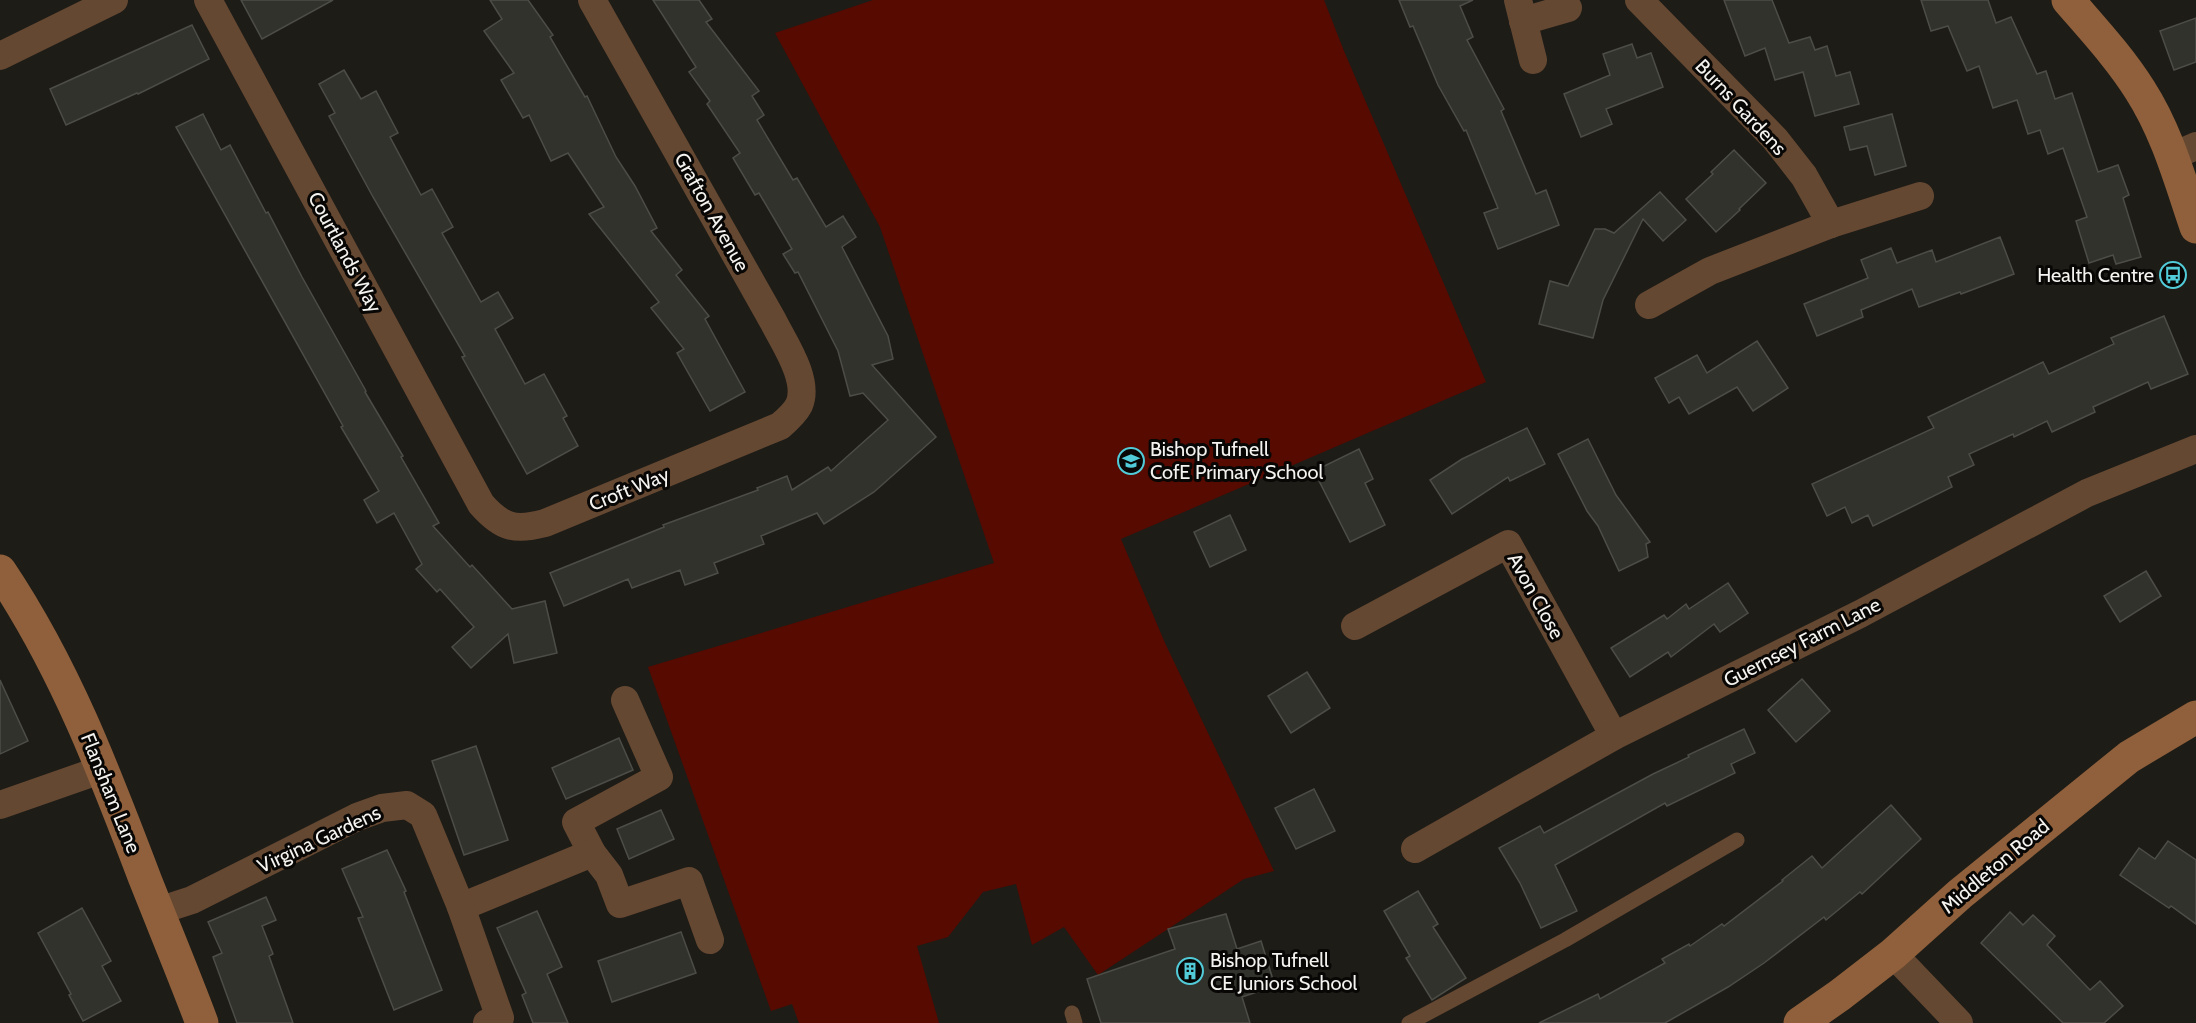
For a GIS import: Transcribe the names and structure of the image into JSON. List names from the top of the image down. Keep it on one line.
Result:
{"streets":{"main road":["Flansham Lane","Middleton Road"],"street":["Burns Gardens","Grafton Avenue","Courtlands Way","Croft Way","Avon Close","Guernsey Farm Lane","Virgina Gardens"]},"crossings":[["Grafton Avenue","Croft Way"],["Courtlands Way","Croft Way"],["Avon Close","Guernsey Farm Lane"],["Flansham Lane","Virgina Gardens"]],"places":{"bus stop":["Health Centre"],"school or university":["Bishop Tufnell CofE Primary School"],"building":["Bishop Tufnell CE Juniors School"]}}
